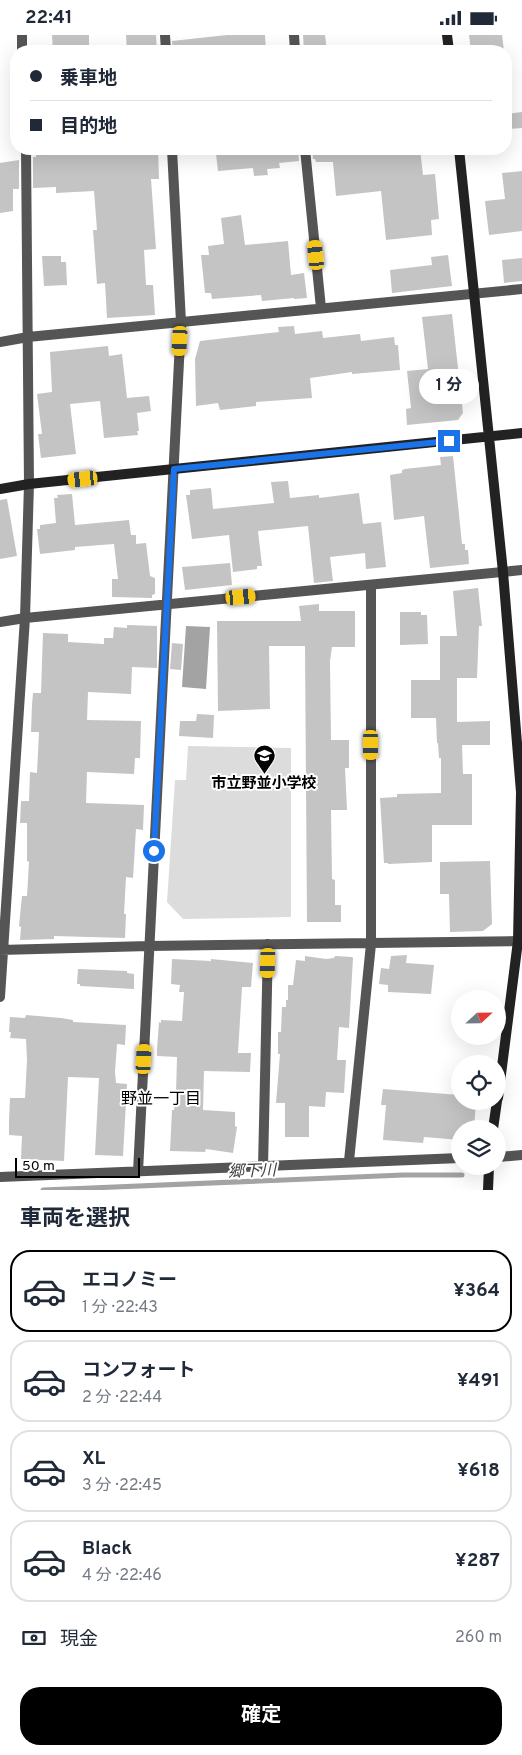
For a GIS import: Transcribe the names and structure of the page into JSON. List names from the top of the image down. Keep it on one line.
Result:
{"districts":["野並一丁目"],"water":["郷下川"],"places":{"school or university":["市立野並小学校"]},"scale_bar":"50 m","north":"right","page":{"status":"22:41","banner":["乗車地","目的地"],"bubble":"1 分","scale":"50 m","heading":"車両を選択","list":[{"name":"エコノミー","note":"1 分 · 22:43","value":"¥364"},{"name":"コンフォート","note":"2 分 · 22:44","value":"¥491"},{"name":"XL","note":"3 分 · 22:45","value":"¥618"},{"name":"Black","note":"4 分 · 22:46","value":"¥287"}],"pay":["現金","260 m"],"buttons":"確定"}}
